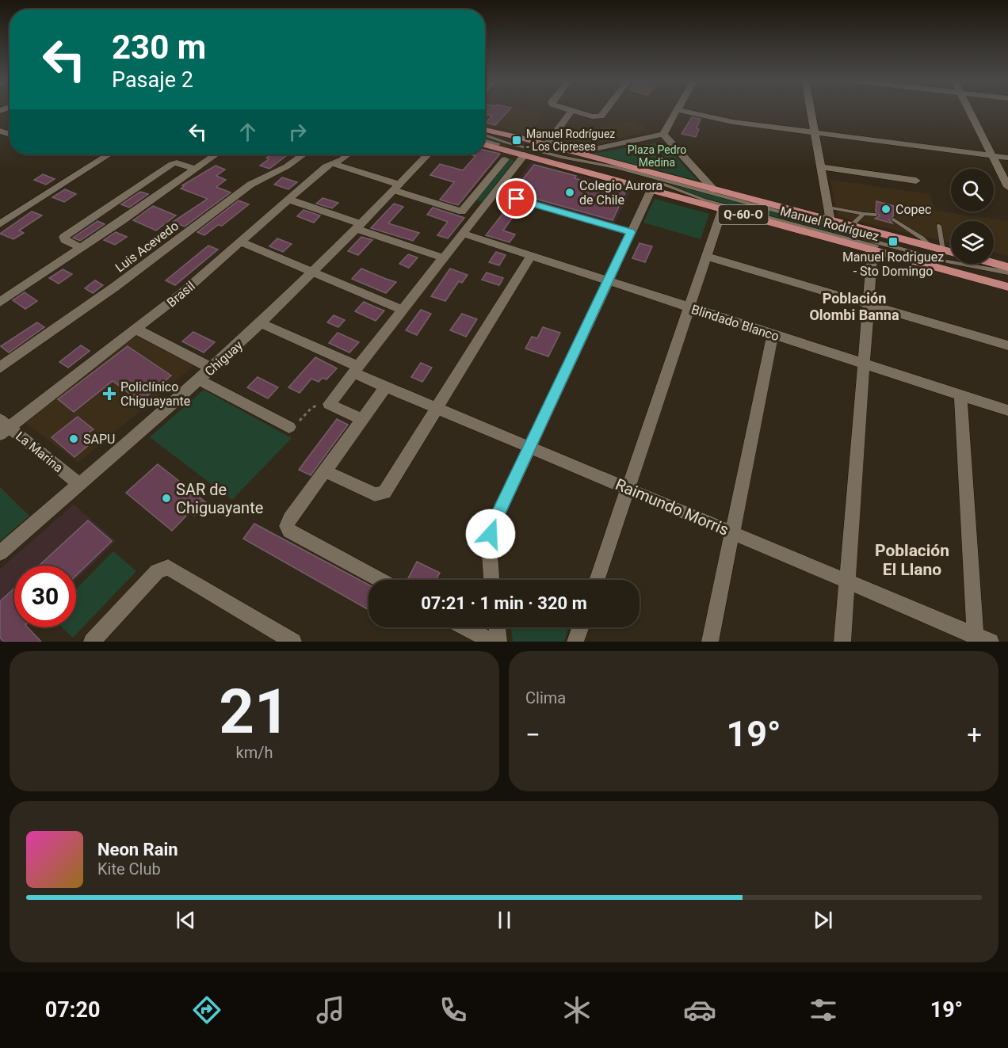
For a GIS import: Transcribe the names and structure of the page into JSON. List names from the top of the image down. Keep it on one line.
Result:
{"streets":{"main road":["Q-60-O","Manuel Rodríguez"],"street":["Luis Acevedo","Brasil","Blindado Blanco","Chiguay","La Marina","Raimundo Morris"]},"crossings":[["Brasil","La Marina"],["Chiguay","La Marina"],["Chiguay","Raimundo Morris"]],"districts":["Población Olombi Banna","Población El Llano"],"parks":["Plaza Pedro Medina"],"places":{"transit":["Manuel Rodríguez - Los Cipreses","Manuel Rodriguez - Sto Domingo"],"other":["Colegio Aurora de Chile","Copec","SAPU","SAR de Chiguayante"],"health":["Policlínico Chiguayante"]},"page":{"turn":["230 m","Pasaje 2"],"limit":"30","trip":"07:21 · 1 min · 320 m","tile":[["21","km/h"],"Clima"],"heat":["−","19°","+"],"song":["Neon Rain","Kite Club"],"tabs":["07:20","19°"]}}
